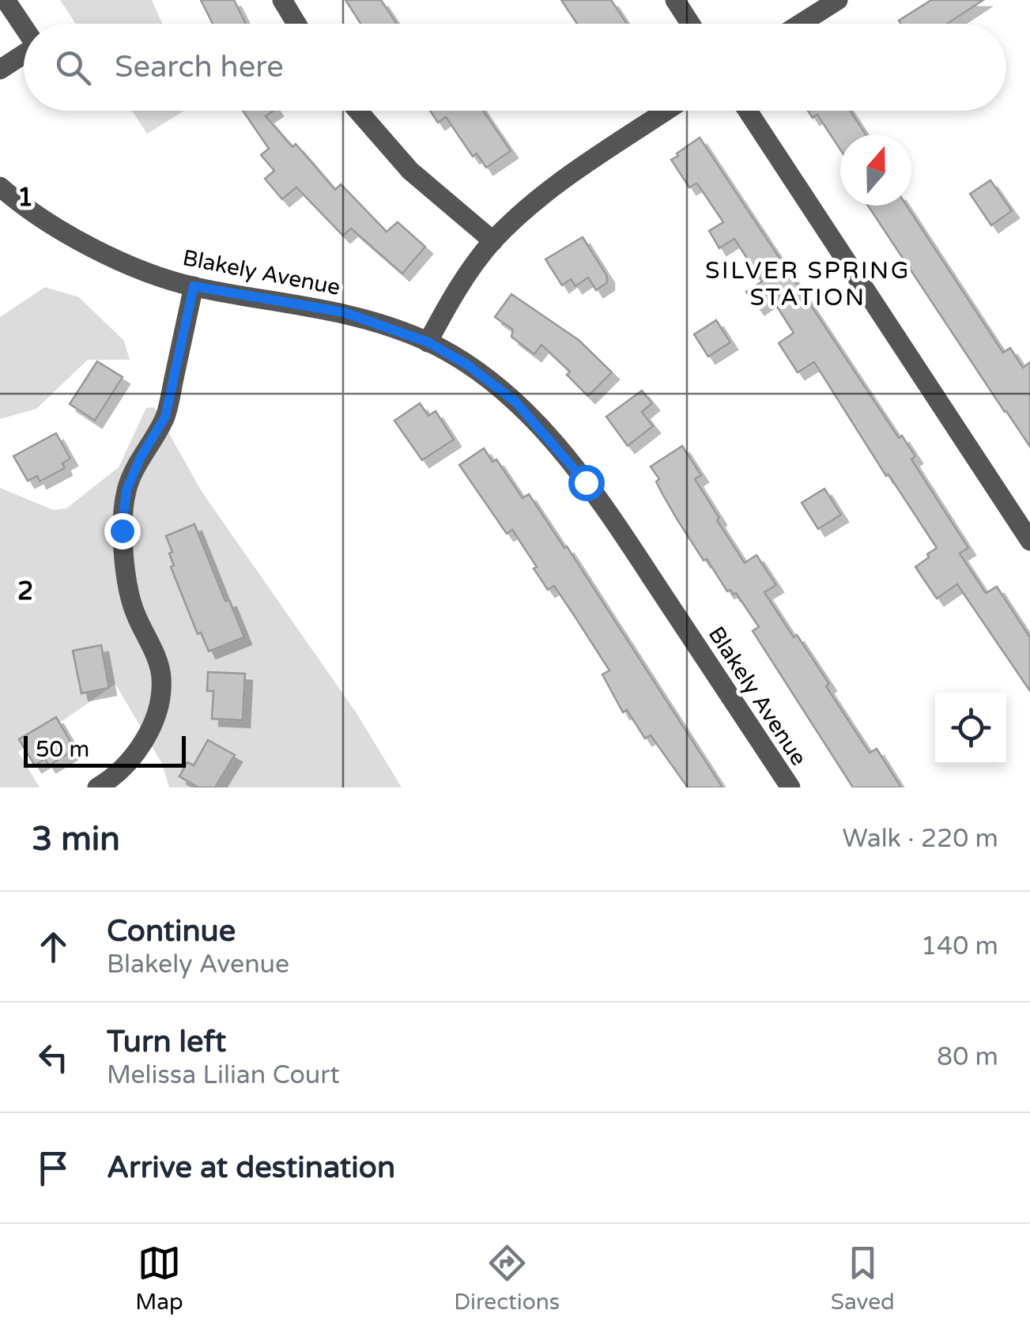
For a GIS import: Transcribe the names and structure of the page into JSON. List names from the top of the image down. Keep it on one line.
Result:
{"streets":{"street":["Blakely Avenue"]},"districts":["SILVER SPRING STATION"],"scale_bar":"50 m","north":"top","page":{"search":"Search here","scale":"50 m","heading":["3 min","Walk · 220 m"],"list":[["Continue","Blakely Avenue","140 m"],["Turn left","Melissa Lilian Court","80 m"],"Arrive at destination"],"nav":["Map","Directions","Saved"]},"grid":{"rows":["1","2"]}}
